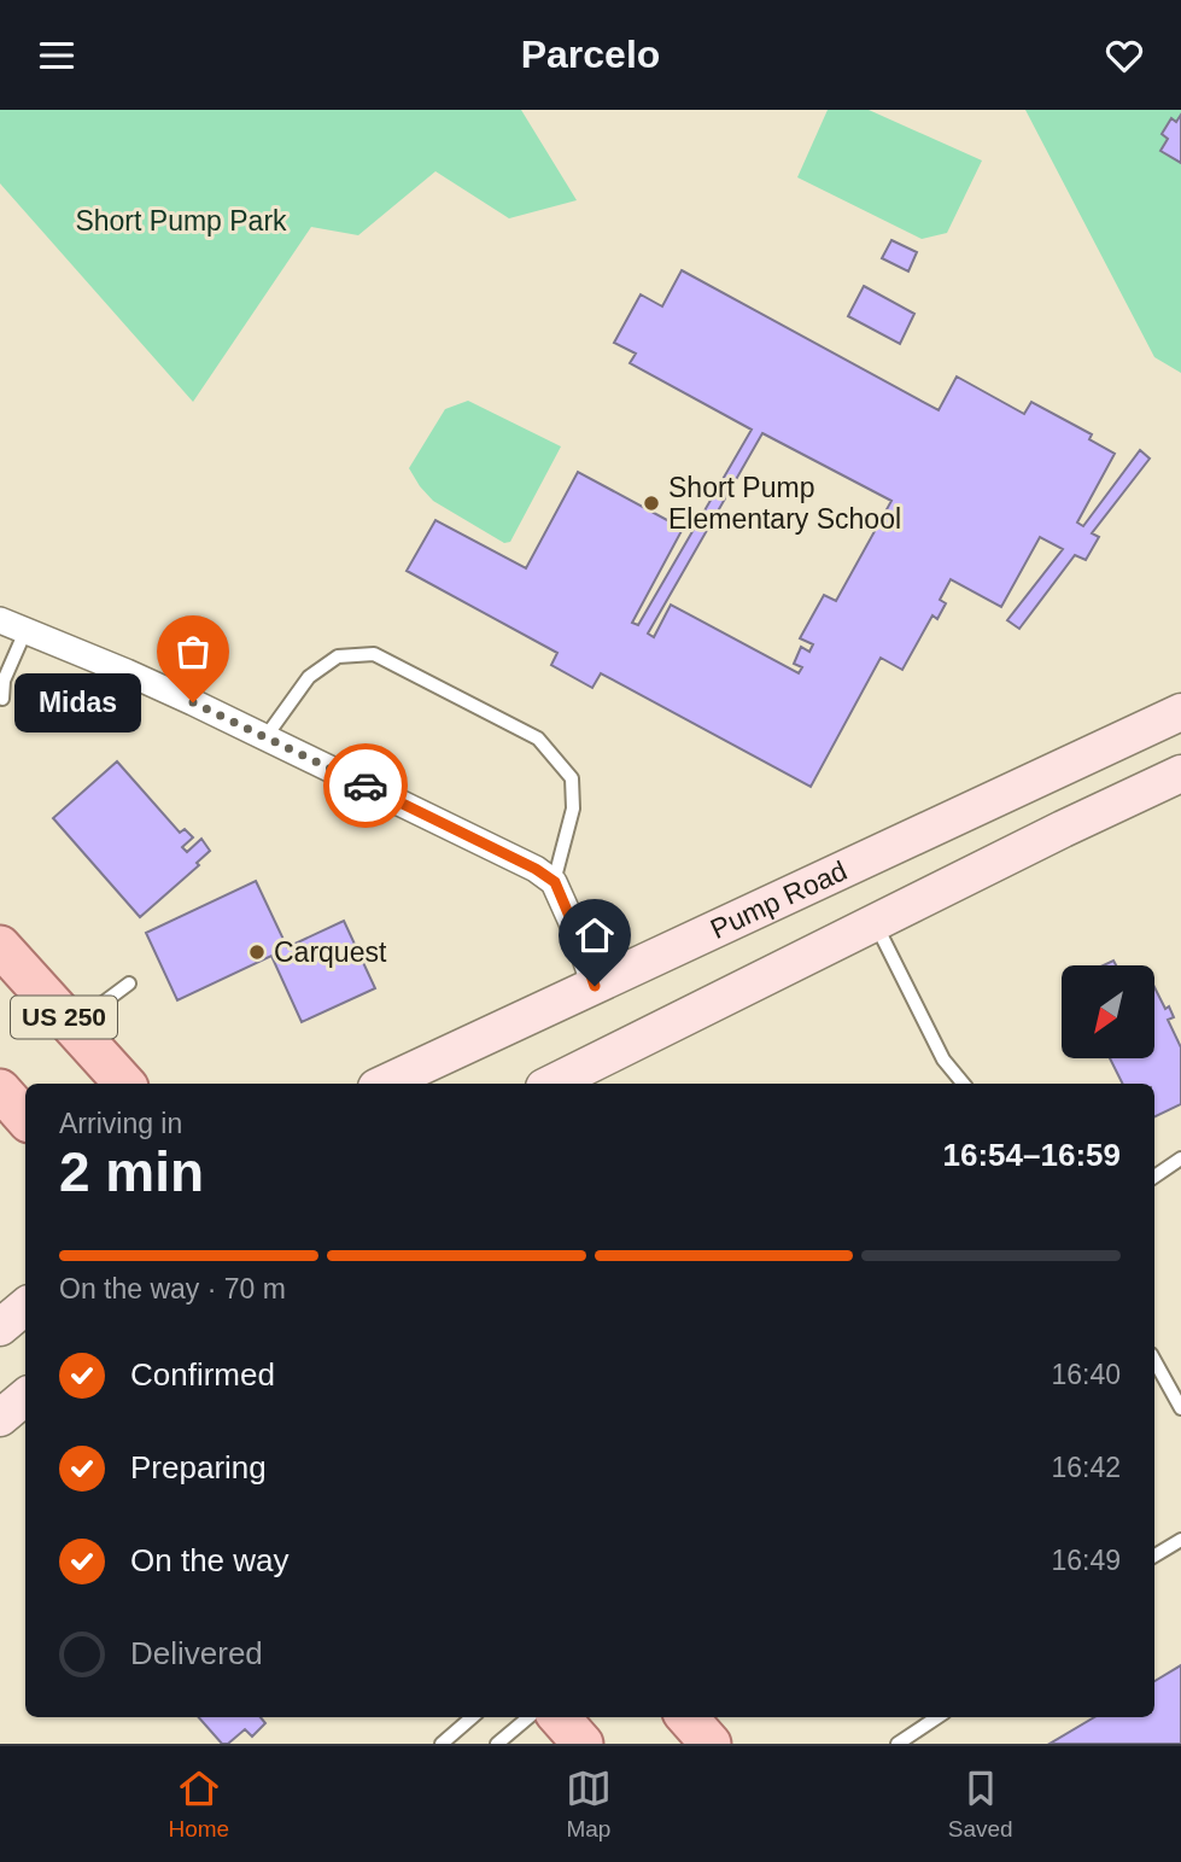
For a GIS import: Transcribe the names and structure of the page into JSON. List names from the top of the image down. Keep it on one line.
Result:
{"streets":{"main road":["Pump Road","US 250"]},"parks":["Short Pump Park"],"places":["Short Pump Elementary School","Midas","Carquest"],"north":"bottom left","page":{"header":"Parcelo","bubble":"Midas","heading":["2 min","Arriving in","16:54–16:59"],"bar":"On the way · 70 m","list":[["Confirmed","16:40"],["Preparing","16:42"],["On the way","16:49"],"Delivered"],"tabs":["Home","Map","Saved"]}}
